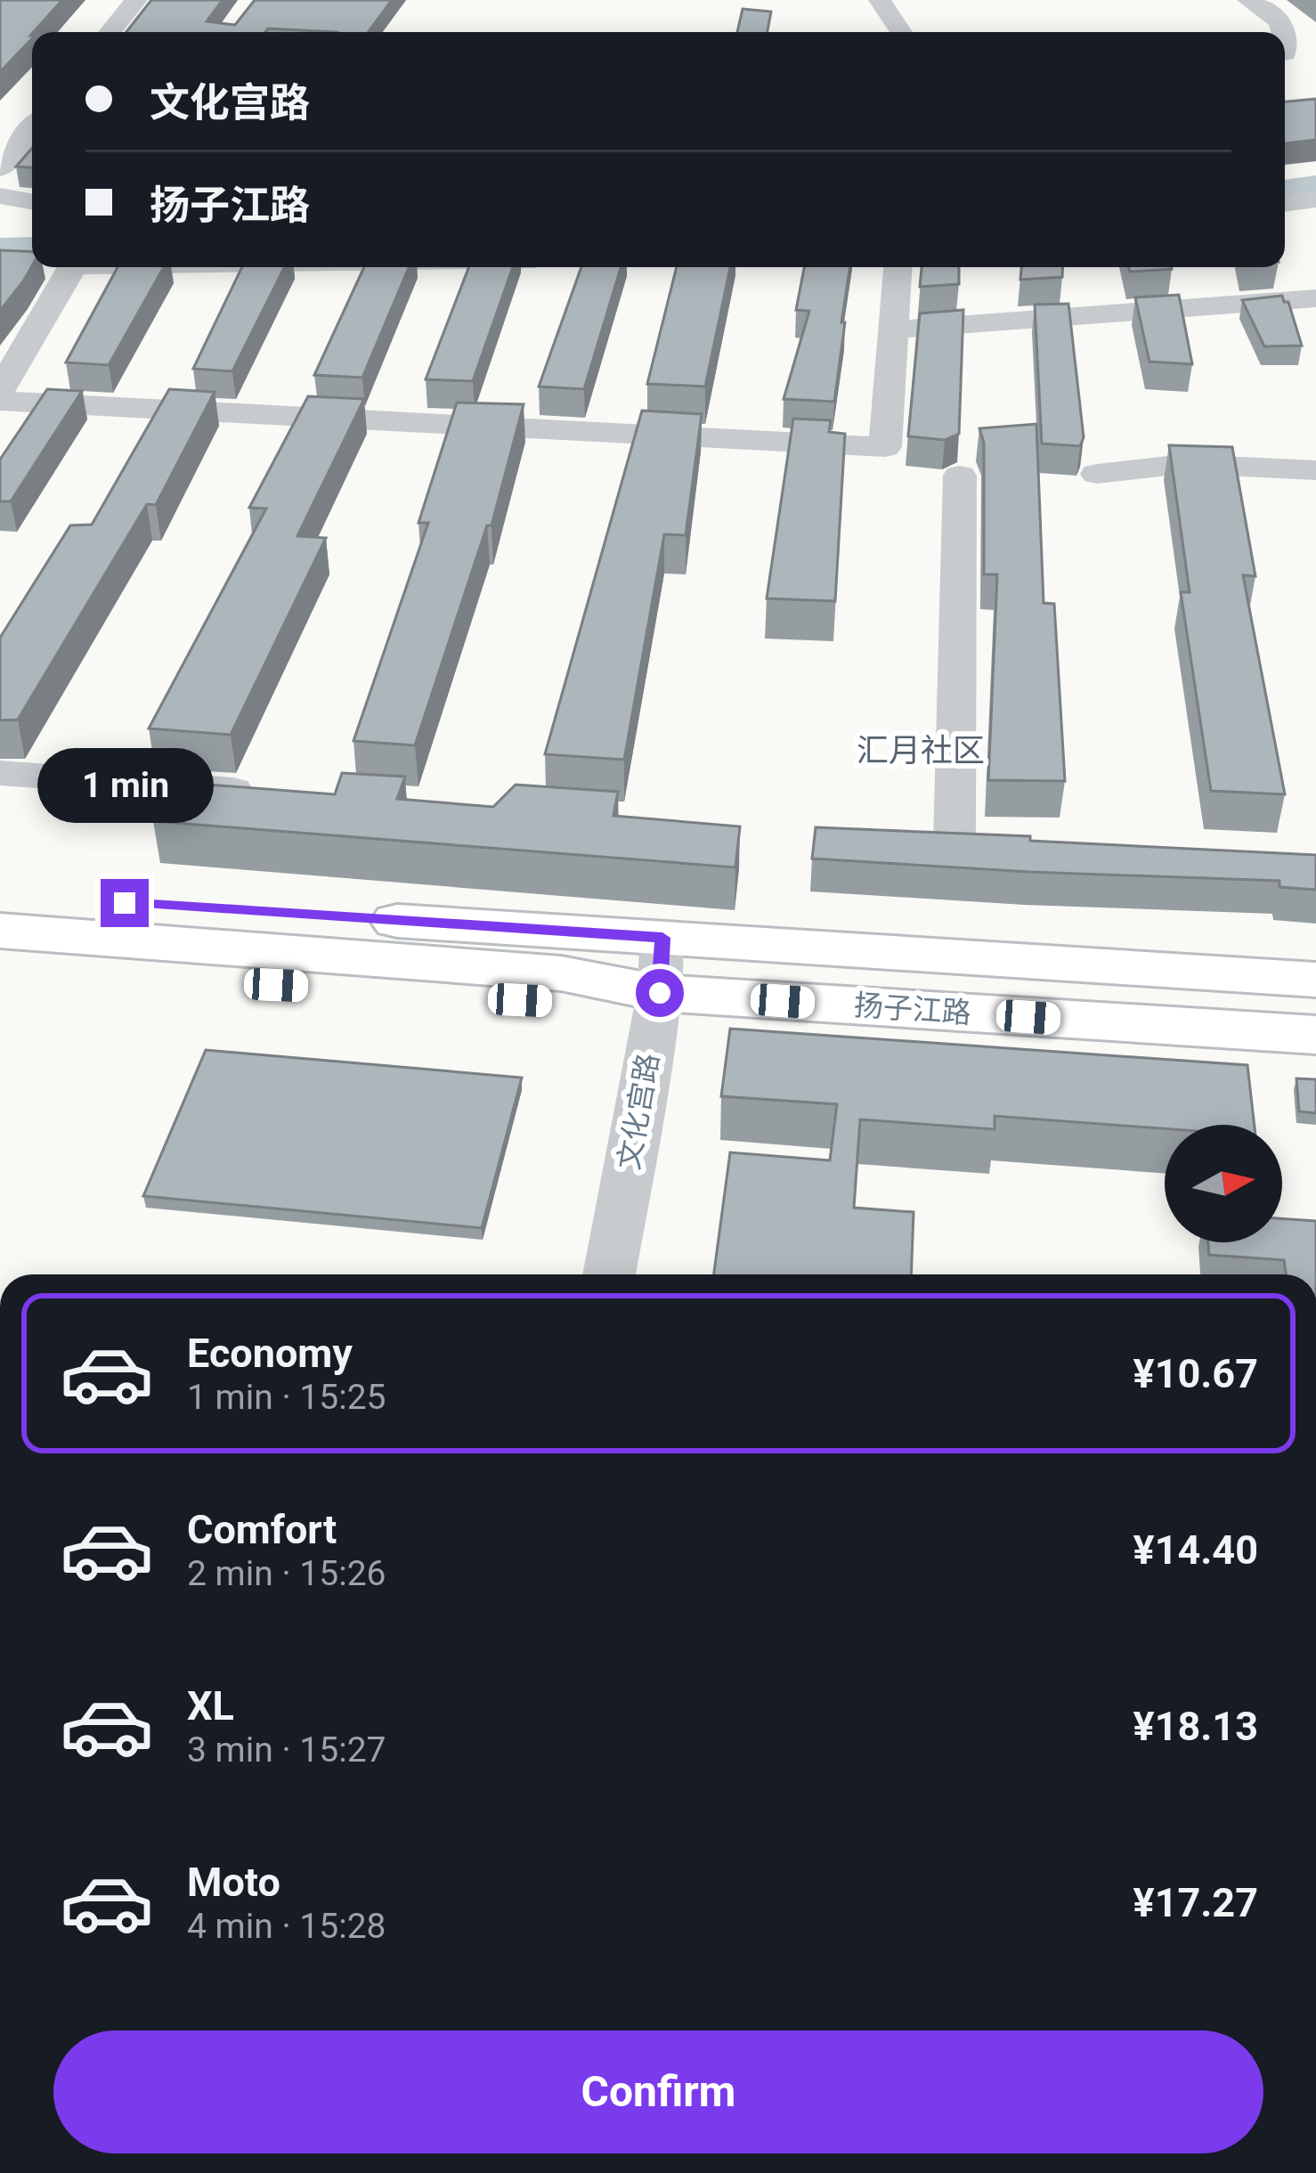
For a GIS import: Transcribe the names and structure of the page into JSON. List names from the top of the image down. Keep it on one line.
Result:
{"streets":{"main road":["扬子江路"],"street":["文化宫路"]},"crossings":[["扬子江路","文化宫路"]],"districts":["汇月社区"],"north":"right","page":{"banner":["文化宫路","扬子江路"],"bubble":"1 min","list":[{"name":"Economy","note":"1 min · 15:25","value":"¥10.67"},{"name":"Comfort","note":"2 min · 15:26","value":"¥14.40"},{"name":"XL","note":"3 min · 15:27","value":"¥18.13"},{"name":"Moto","note":"4 min · 15:28","value":"¥17.27"}],"buttons":"Confirm"}}
